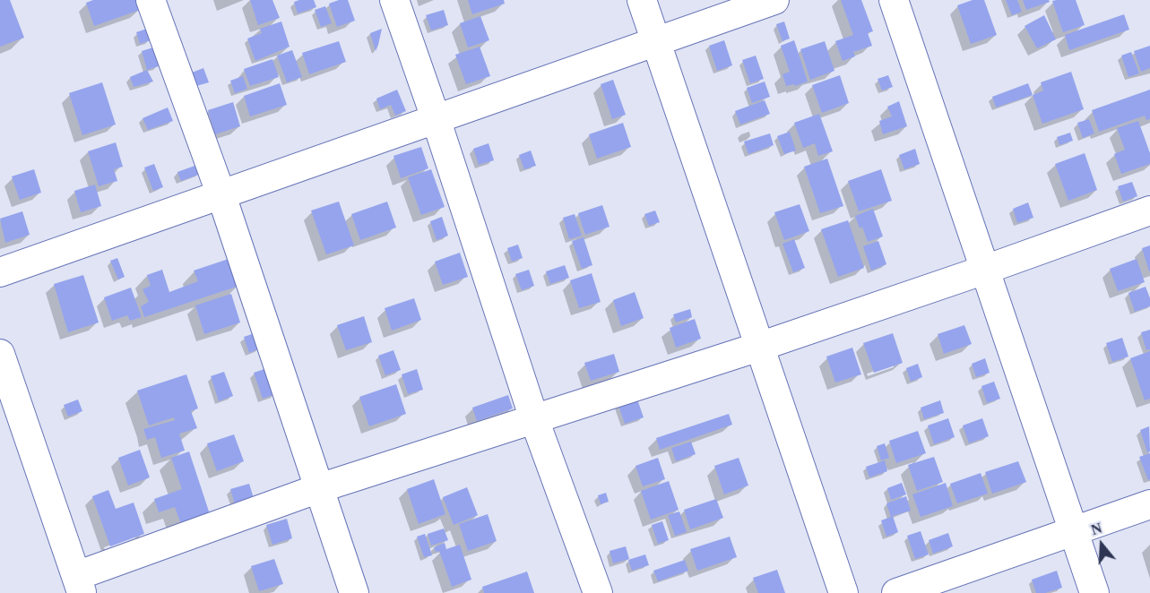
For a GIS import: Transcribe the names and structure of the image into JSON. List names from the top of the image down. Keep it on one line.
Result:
{"north":"top"}
